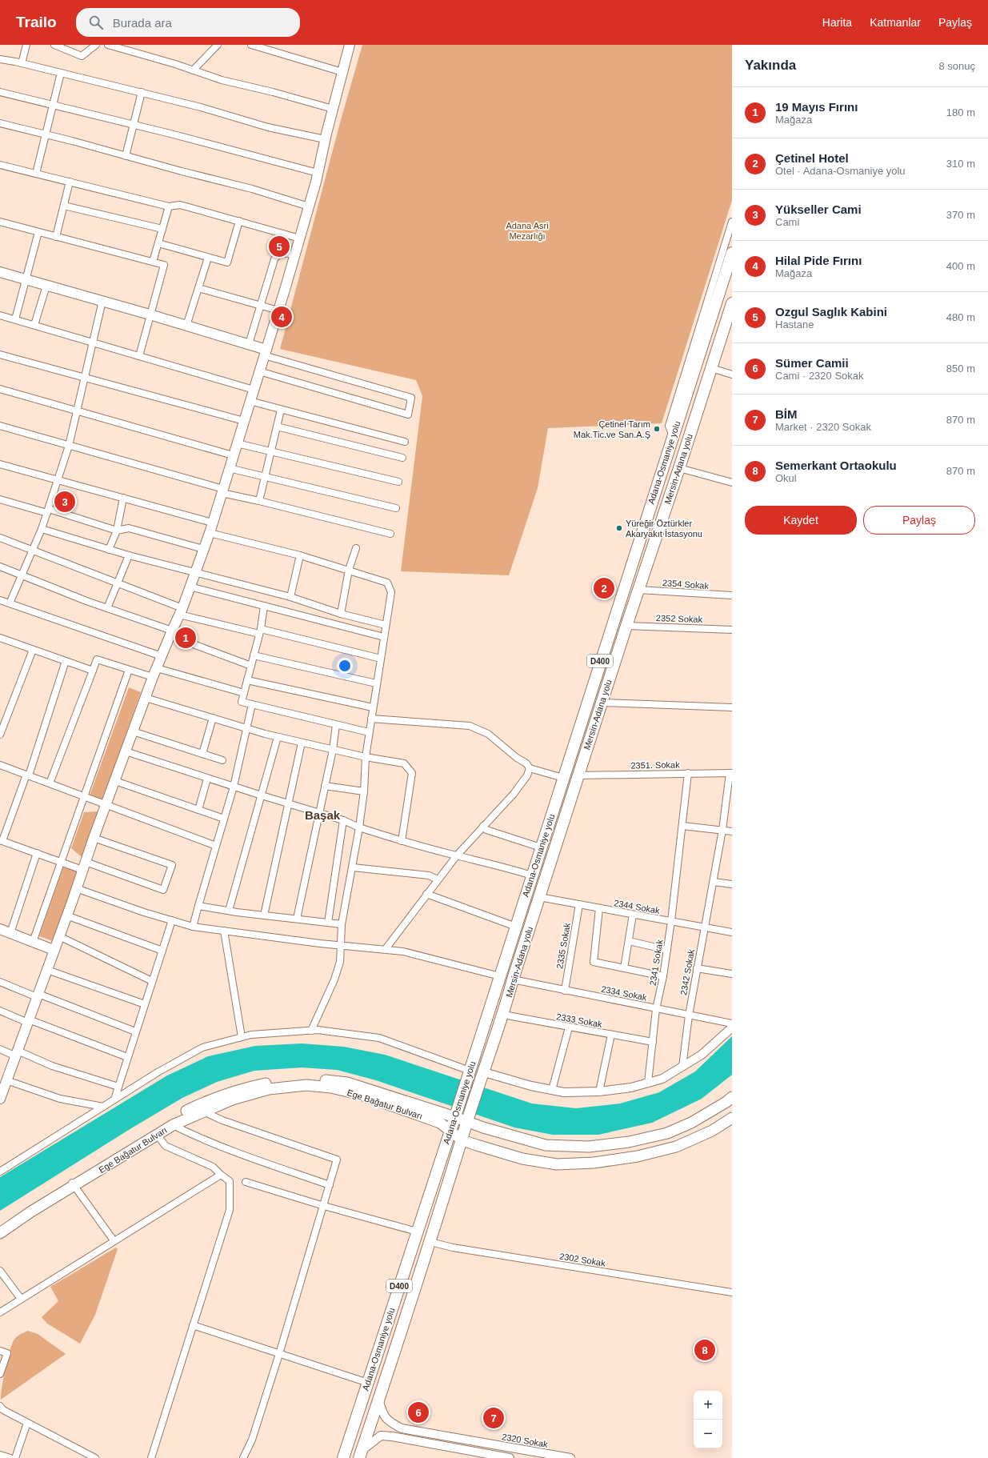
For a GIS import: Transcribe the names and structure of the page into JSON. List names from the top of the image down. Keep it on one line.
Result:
{"streets":{"highway":["Adana-Osmaniye yolu","Mersin-Adana yolu","D400"],"main road":["Ege Bağatur Bulvarı"],"street":["2354 Sokak","2352 Sokak","2351. Sokak","2344 Sokak","2335 Sokak","2341 Sokak","2342 Sokak","2334 Sokak","2333 Sokak","2302 Sokak","2320 Sokak"]},"crossings":[["Adana-Osmaniye yolu","Mersin-Adana yolu"],["Adana-Osmaniye yolu","Ege Bağatur Bulvarı"],["Adana-Osmaniye yolu","2302 Sokak"],["Adana-Osmaniye yolu","2320 Sokak"],["Mersin-Adana yolu","2354 Sokak"],["Mersin-Adana yolu","2352 Sokak"],["Mersin-Adana yolu","2351. Sokak"],["Mersin-Adana yolu","2344 Sokak"],["Mersin-Adana yolu","2334 Sokak"],["Mersin-Adana yolu","2333 Sokak"],["2351. Sokak","2341 Sokak"],["2351. Sokak","2342 Sokak"],["2344 Sokak","2335 Sokak"],["2344 Sokak","2341 Sokak"],["2344 Sokak","2342 Sokak"],["2335 Sokak","2334 Sokak"],["2341 Sokak","2334 Sokak"],["2341 Sokak","2333 Sokak"],["2342 Sokak","2334 Sokak"]],"districts":["Başak"],"parks":["Adana Asri Mezarlığı"],"places":["Çetinel Tarım Mak.Tic.ve San.A.Ş","Yüreğir Öztürkler Akaryakıt İstasyonu"],"page":{"header":"Trailo","search":"Burada ara","nav":["Harita","Katmanlar","Paylaş"],"heading":["Yakında","8 sonuç"],"list":[{"mark":"1","name":"19 Mayıs Fırını","note":"Mağaza","value":"180 m"},{"mark":"2","name":"Çetinel Hotel","note":"Otel · Adana-Osmaniye yolu","value":"310 m"},{"mark":"3","name":"Yükseller Cami","note":"Cami","value":"370 m"},{"mark":"4","name":"Hilal Pide Fırını","note":"Mağaza","value":"400 m"},{"mark":"5","name":"Ozgul Saglık Kabini","note":"Hastane","value":"480 m"},{"mark":"6","name":"Sümer Camii","note":"Cami · 2320 Sokak","value":"850 m"},{"mark":"7","name":"BİM","note":"Market · 2320 Sokak","value":"870 m"},{"mark":"8","name":"Semerkant Ortaokulu","note":"Okul","value":"870 m"}],"pins":["5","4","3","2","1","8","6","7"],"buttons":["Kaydet","Paylaş"],"map_buttons":["+","−"]}}
